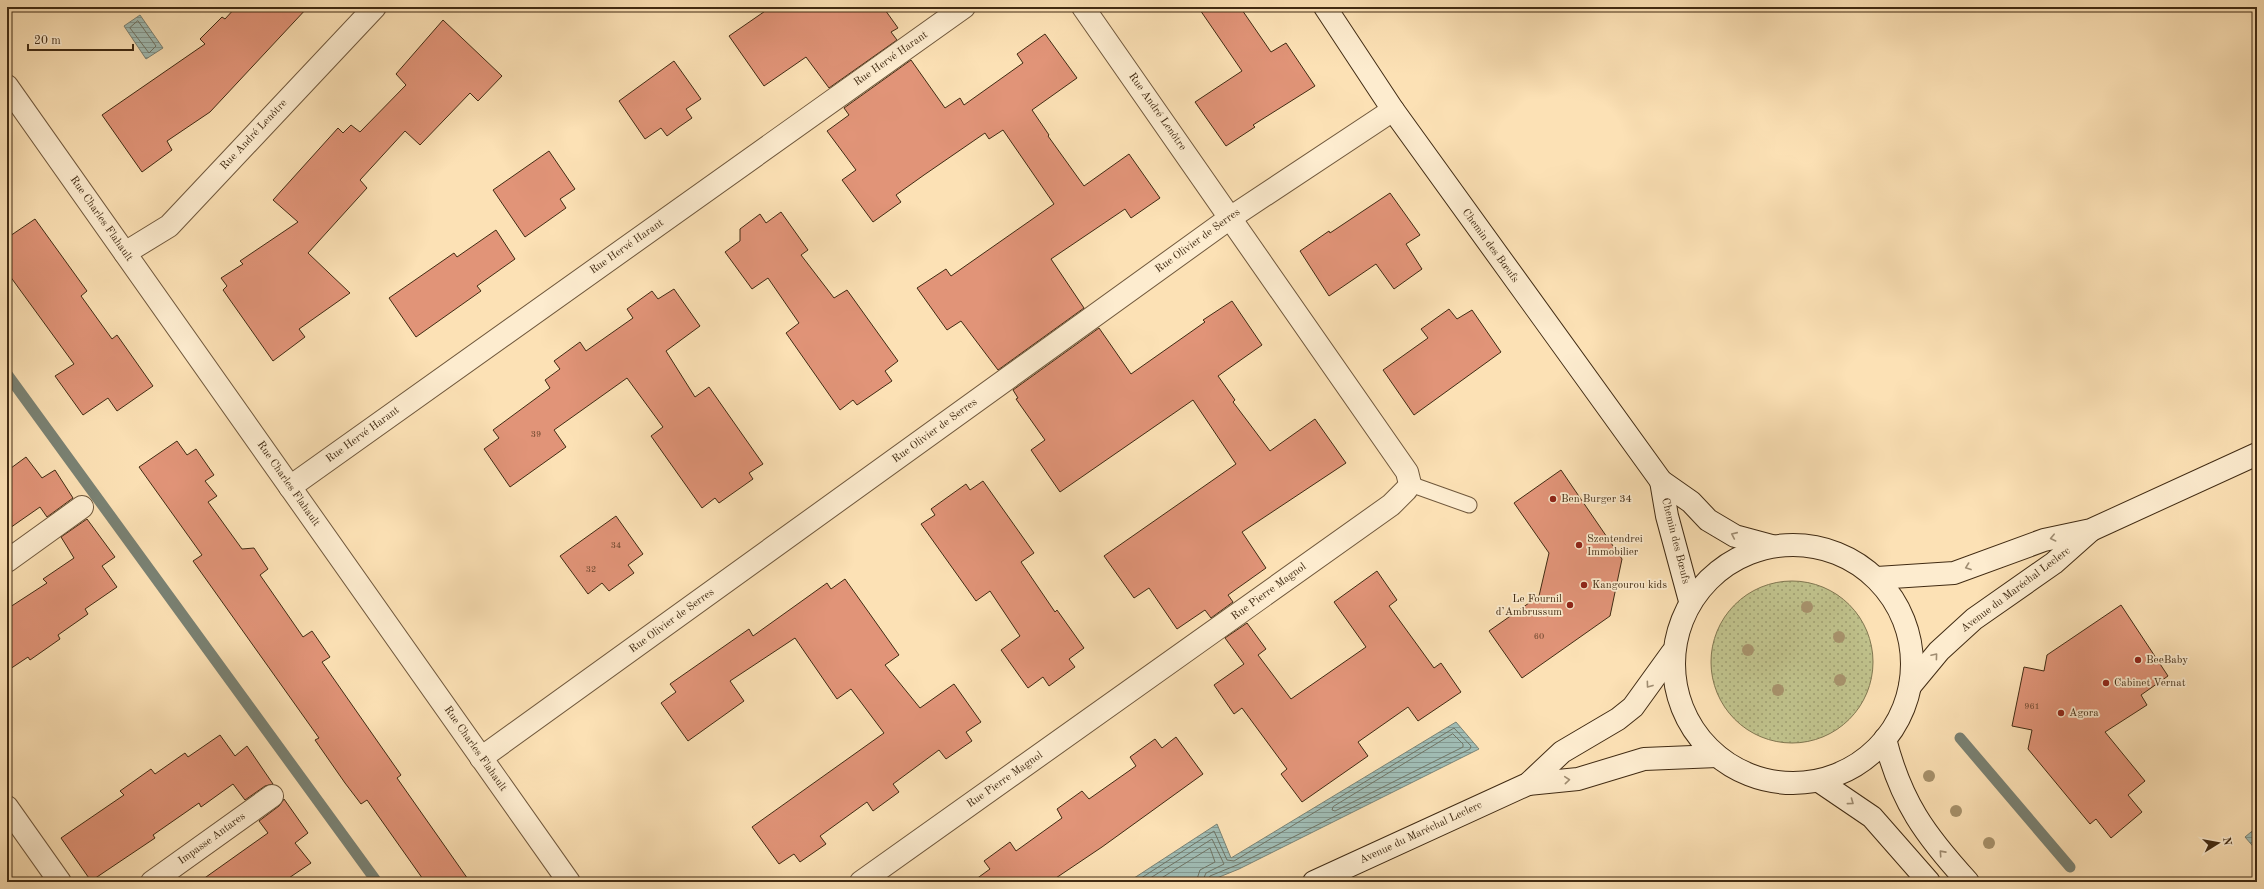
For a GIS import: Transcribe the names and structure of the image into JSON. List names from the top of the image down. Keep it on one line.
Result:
{"streets":{"street":["Rue Hervé Harant","Rue André Lenôtre","Rue Charles Flahault","Rue Olivier de Serres","Chemin des Bœufs","Avenue du Maréchal Leclerc","Rue Pierre Magnol","Impasse Antares"]},"crossings":[["Rue Hervé Harant","Rue Charles Flahault"],["Rue André Lenôtre","Rue Charles Flahault"],["Rue André Lenôtre","Rue Olivier de Serres"],["Rue Charles Flahault","Rue Olivier de Serres"],["Rue Olivier de Serres","Chemin des Bœufs"]],"places":["Ben Burger 34","Szentendrei Immobilier","Kangourou kids","Le Fournil d’Ambrussum","BeeBaby","Cabinet Vernat","Agora"],"house_numbers":["39","34","32","60","961"],"scale_bar":"20 m","north":"right"}
